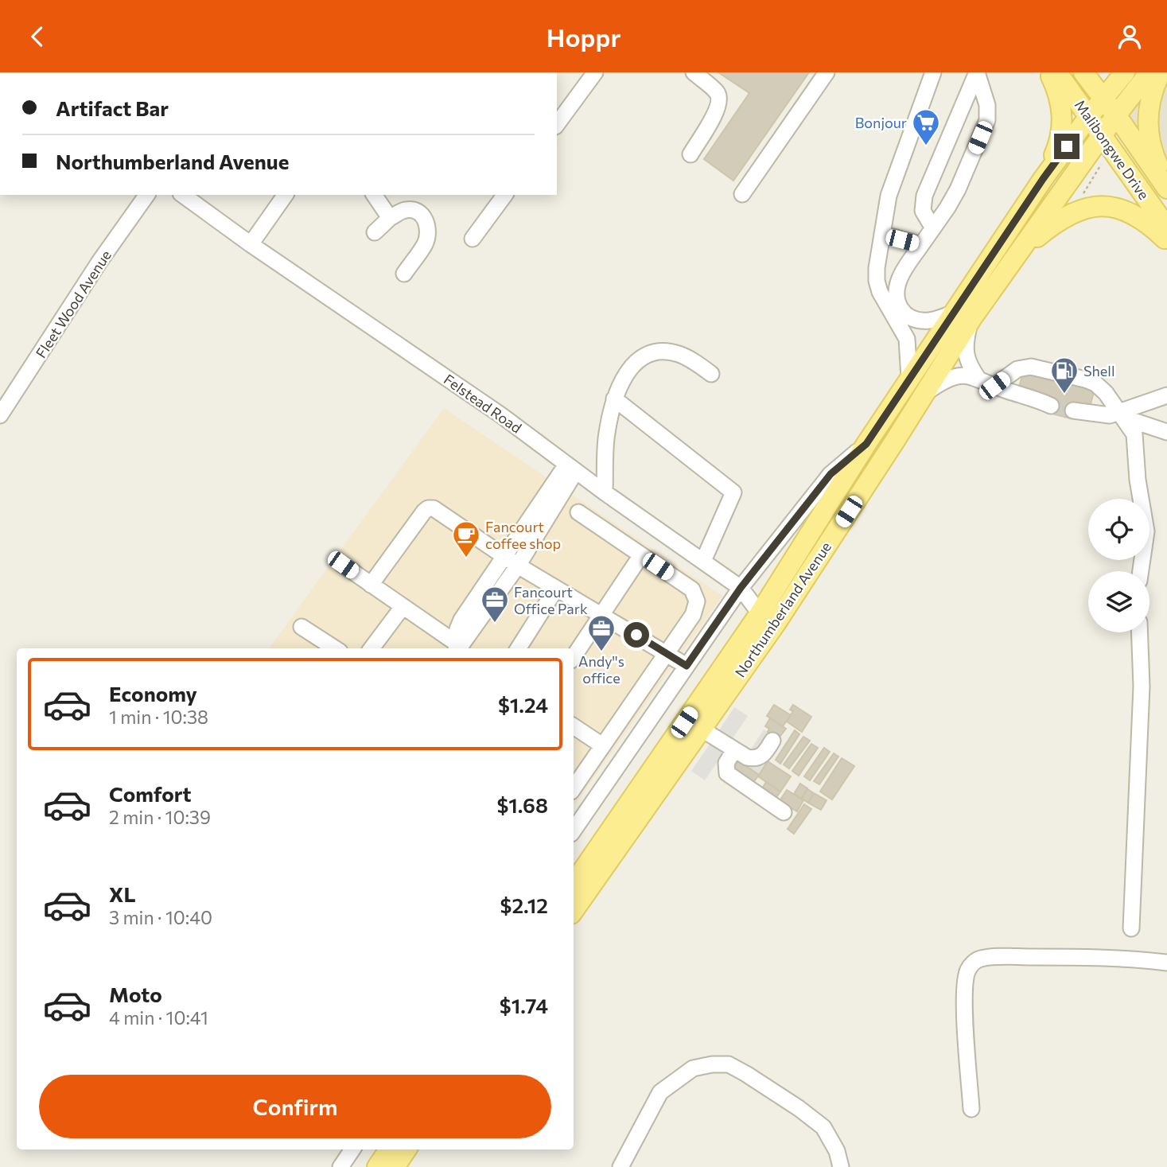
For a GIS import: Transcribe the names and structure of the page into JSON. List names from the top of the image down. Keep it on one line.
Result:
{"streets":{"main road":["Malibongwe Drive","Northumberland Avenue"],"street":["Fleet Wood Avenue","Felstead Road"]},"crossings":[["Malibongwe Drive","Northumberland Avenue"],["Felstead Road","Northumberland Avenue"]],"places":{"supermarket":["Bonjour"],"fuel station":["Shell"],"cafe":["Fancourt coffee shop"],"office":["Fancourt Office Park","Andy''s office"]},"page":{"header":"Hoppr","banner":["Artifact Bar","Northumberland Avenue"],"list":[{"name":"Economy","note":"1 min · 10:38","value":"$1.24"},{"name":"Comfort","note":"2 min · 10:39","value":"$1.68"},{"name":"XL","note":"3 min · 10:40","value":"$2.12"},{"name":"Moto","note":"4 min · 10:41","value":"$1.74"}],"buttons":"Confirm"}}
